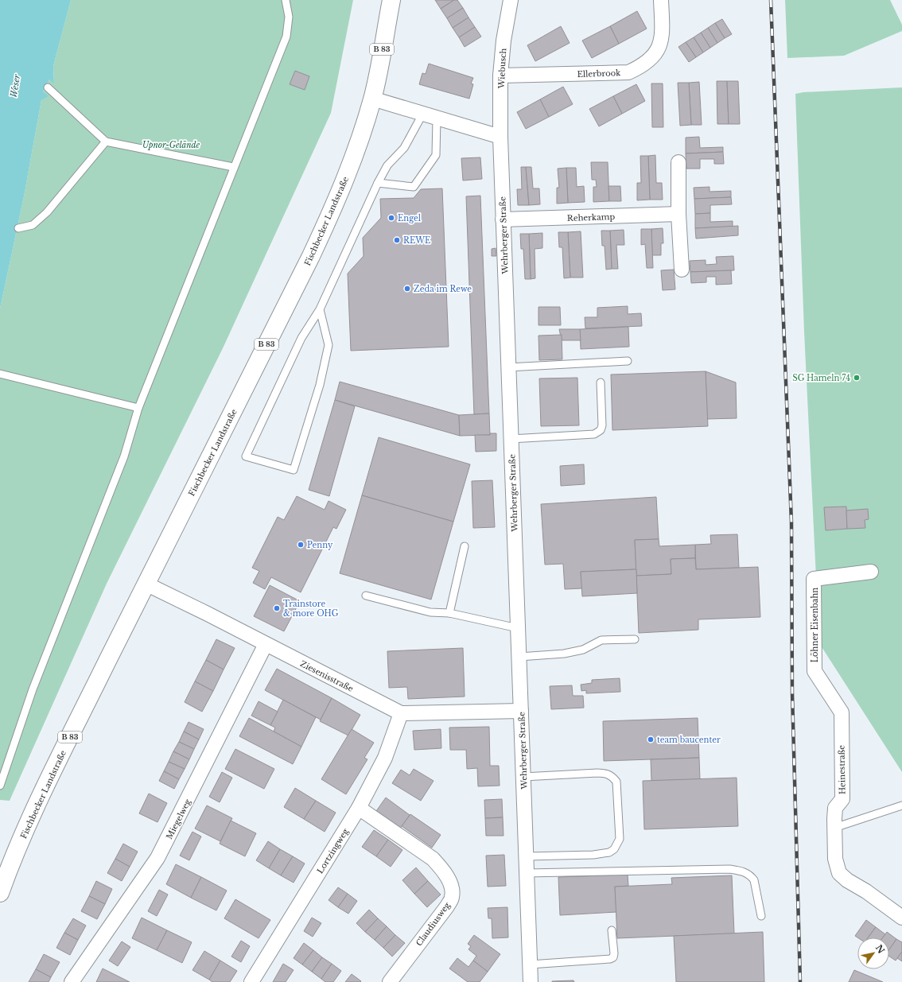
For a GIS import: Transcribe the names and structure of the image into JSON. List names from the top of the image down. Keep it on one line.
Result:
{"streets":{"main road":["B 83","Fischbecker Landstraße"],"street":["Wiebusch","Ellerbrook","Reherkamp","Wehrberger Straße","Löhner Eisenbahn","Ziesenisstraße","Heinestraße","Miegelweg","Lortzingweg","Claudiusweg"]},"crossings":[["Wiebusch","Ellerbrook"],["Wiebusch","Wehrberger Straße"],["Reherkamp","Wehrberger Straße"],["Fischbecker Landstraße","Ziesenisstraße"],["Wehrberger Straße","Ziesenisstraße"],["Löhner Eisenbahn","Heinestraße"],["Ziesenisstraße","Miegelweg"],["Ziesenisstraße","Lortzingweg"],["Lortzingweg","Claudiusweg"]],"water":["Weser"],"parks":["Upnor-Gelände"],"places":["Engel","REWE","Zeda im Rewe","SG Hameln 74","Penny","Trainstore & more OHG","team baucenter"],"north":"top right"}
